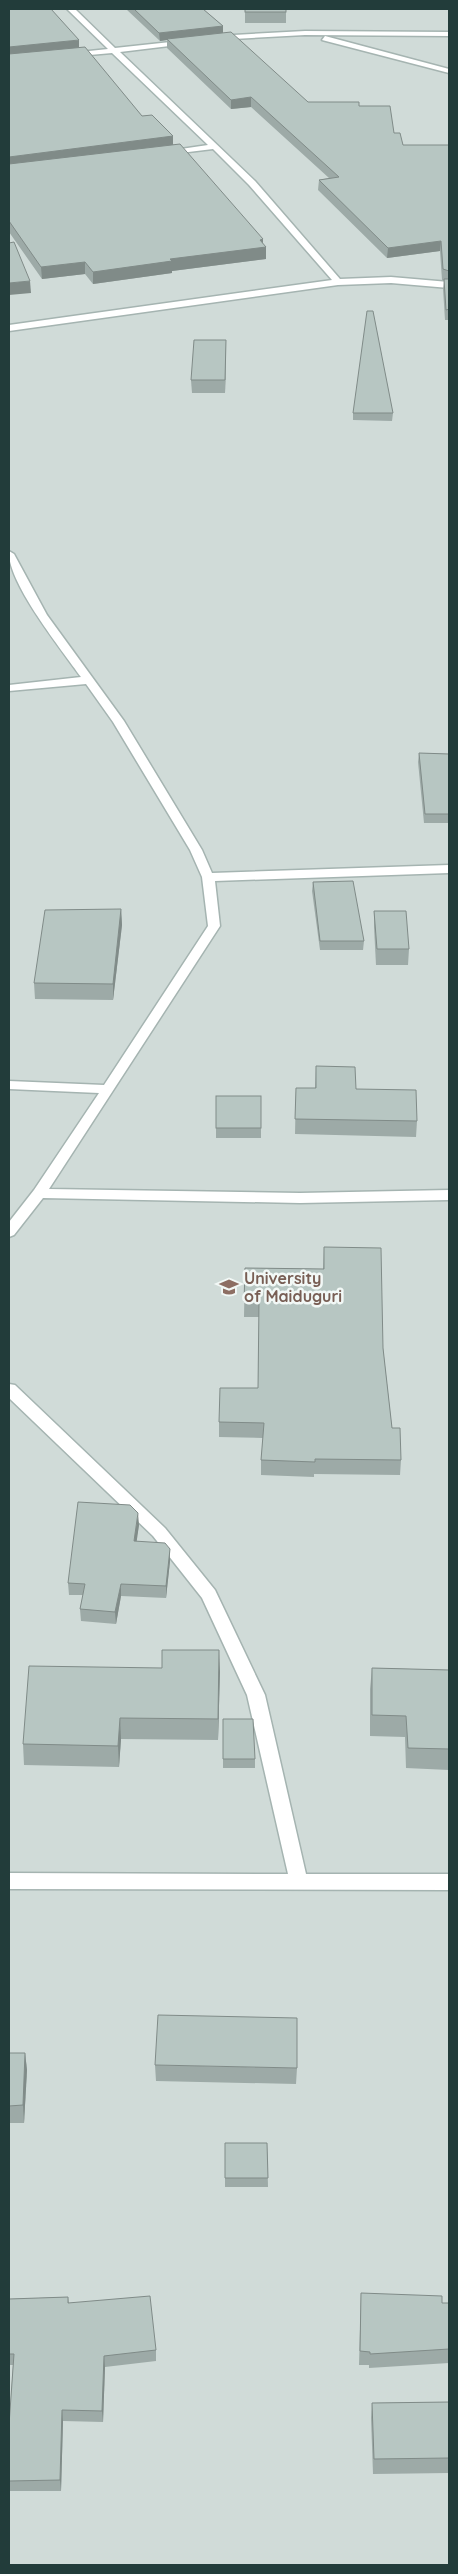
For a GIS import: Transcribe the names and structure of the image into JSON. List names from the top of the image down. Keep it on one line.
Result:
{"places":{"school or university":["University of Maiduguri"]}}
